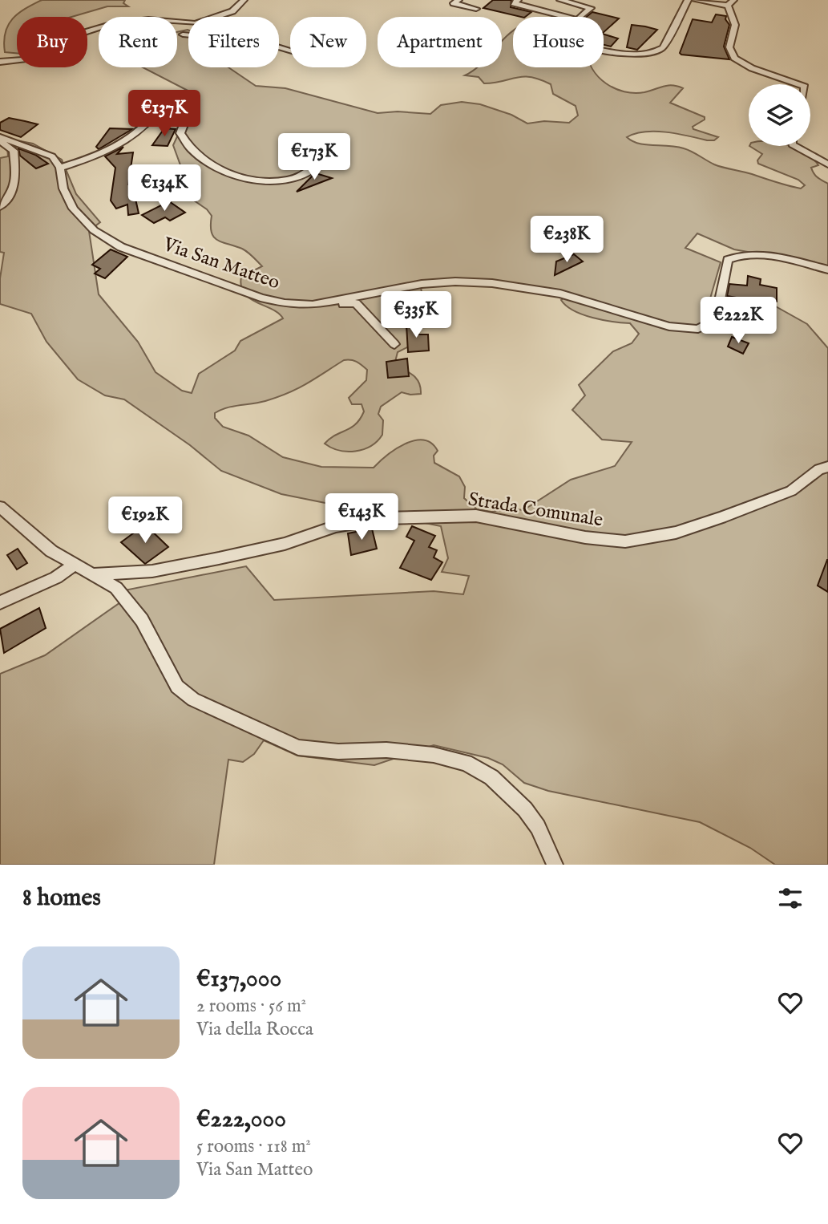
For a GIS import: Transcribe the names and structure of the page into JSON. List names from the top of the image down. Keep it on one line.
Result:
{"streets":{"street":["Via San Matteo","Strada Comunale"]},"page":{"chip":["Buy","Rent","Filters","New","Apartment","House"],"price":["€137K","€173K","€134K","€238K","€335K","€222K","€143K","€192K"],"heading":"8 homes","list":[{"name":"€137,000","note":"2 rooms · 56 m² · Via della Rocca"},{"name":"€222,000","note":"5 rooms · 118 m² · Via San Matteo"}]}}
